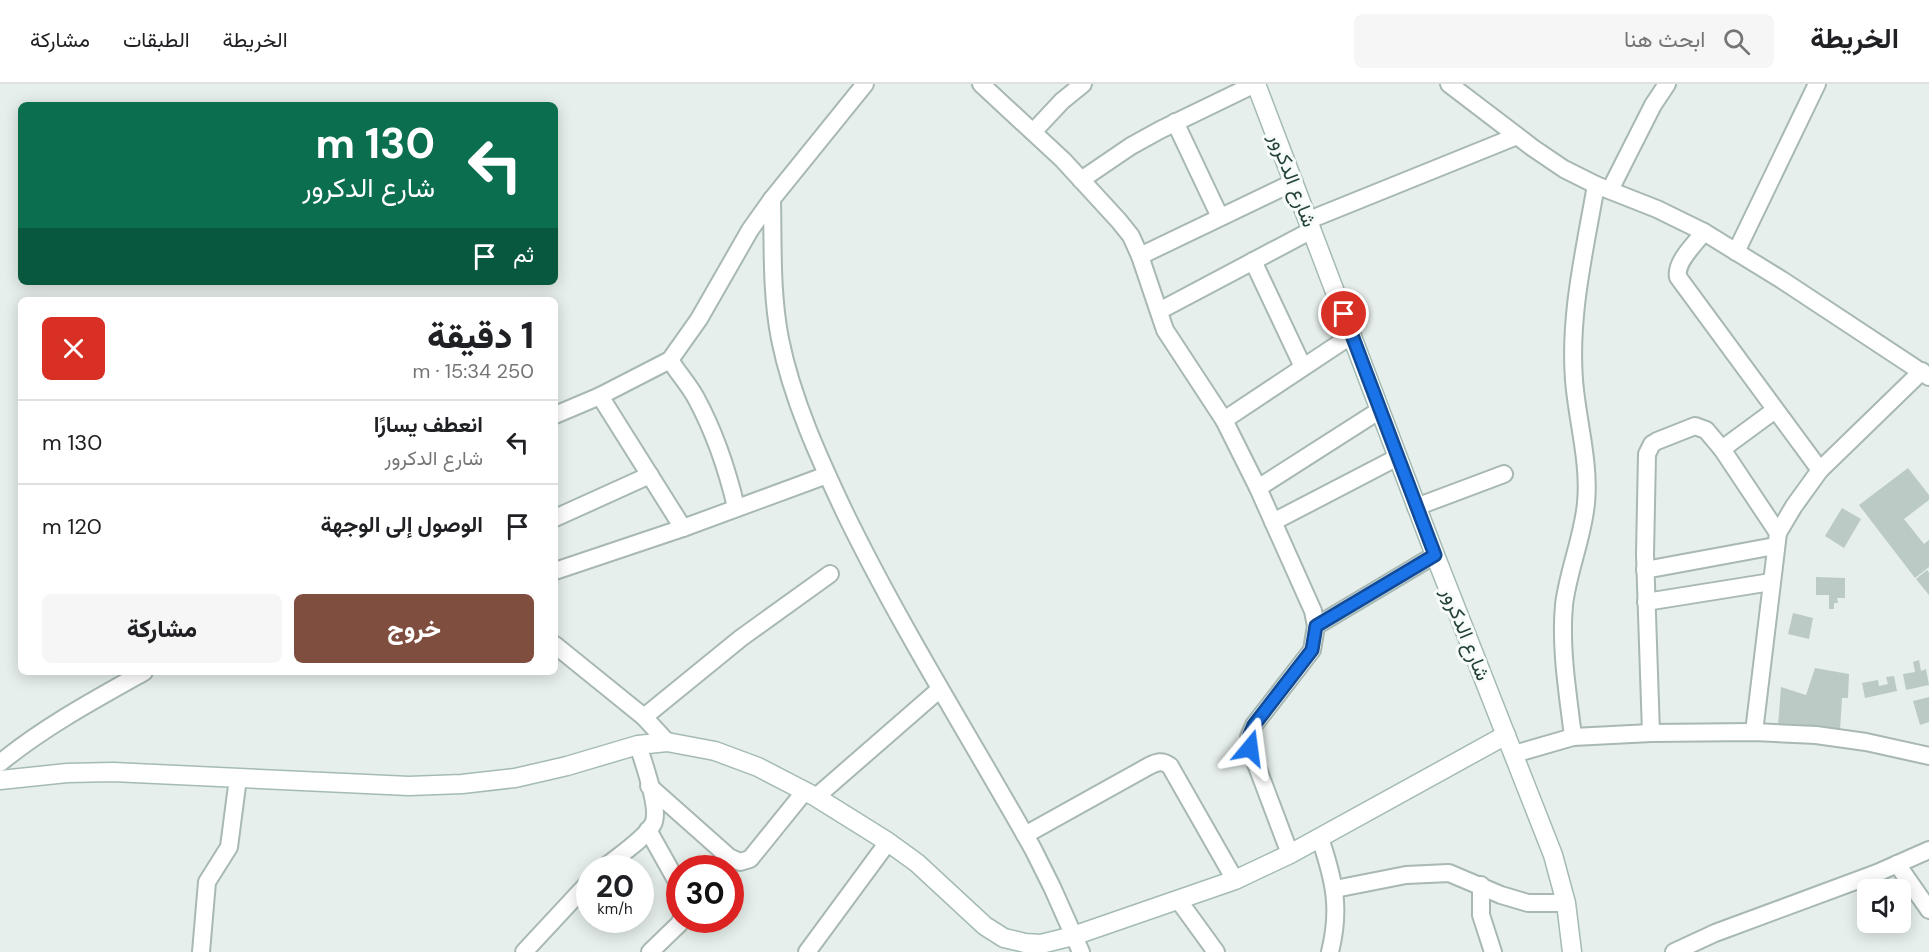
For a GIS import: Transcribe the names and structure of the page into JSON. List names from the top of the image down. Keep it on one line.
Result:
{"streets":{"street":["شارع الدكرور"]},"page":{"header":"الخريطة","search":"ابحث هنا","nav":["الخريطة","الطبقات","مشاركة"],"turn":["130 m","شارع الدكرور"],"then":"ثم","heading":["1 دقيقة","250 m · 15:34"],"list":[{"name":"انعطف يسارًا","note":"شارع الدكرور","value":"130 m"},{"name":"الوصول إلى الوجهة","value":"120 m"}],"buttons":["خروج","مشاركة"],"speed":"20 km/h","limit":"30"}}
